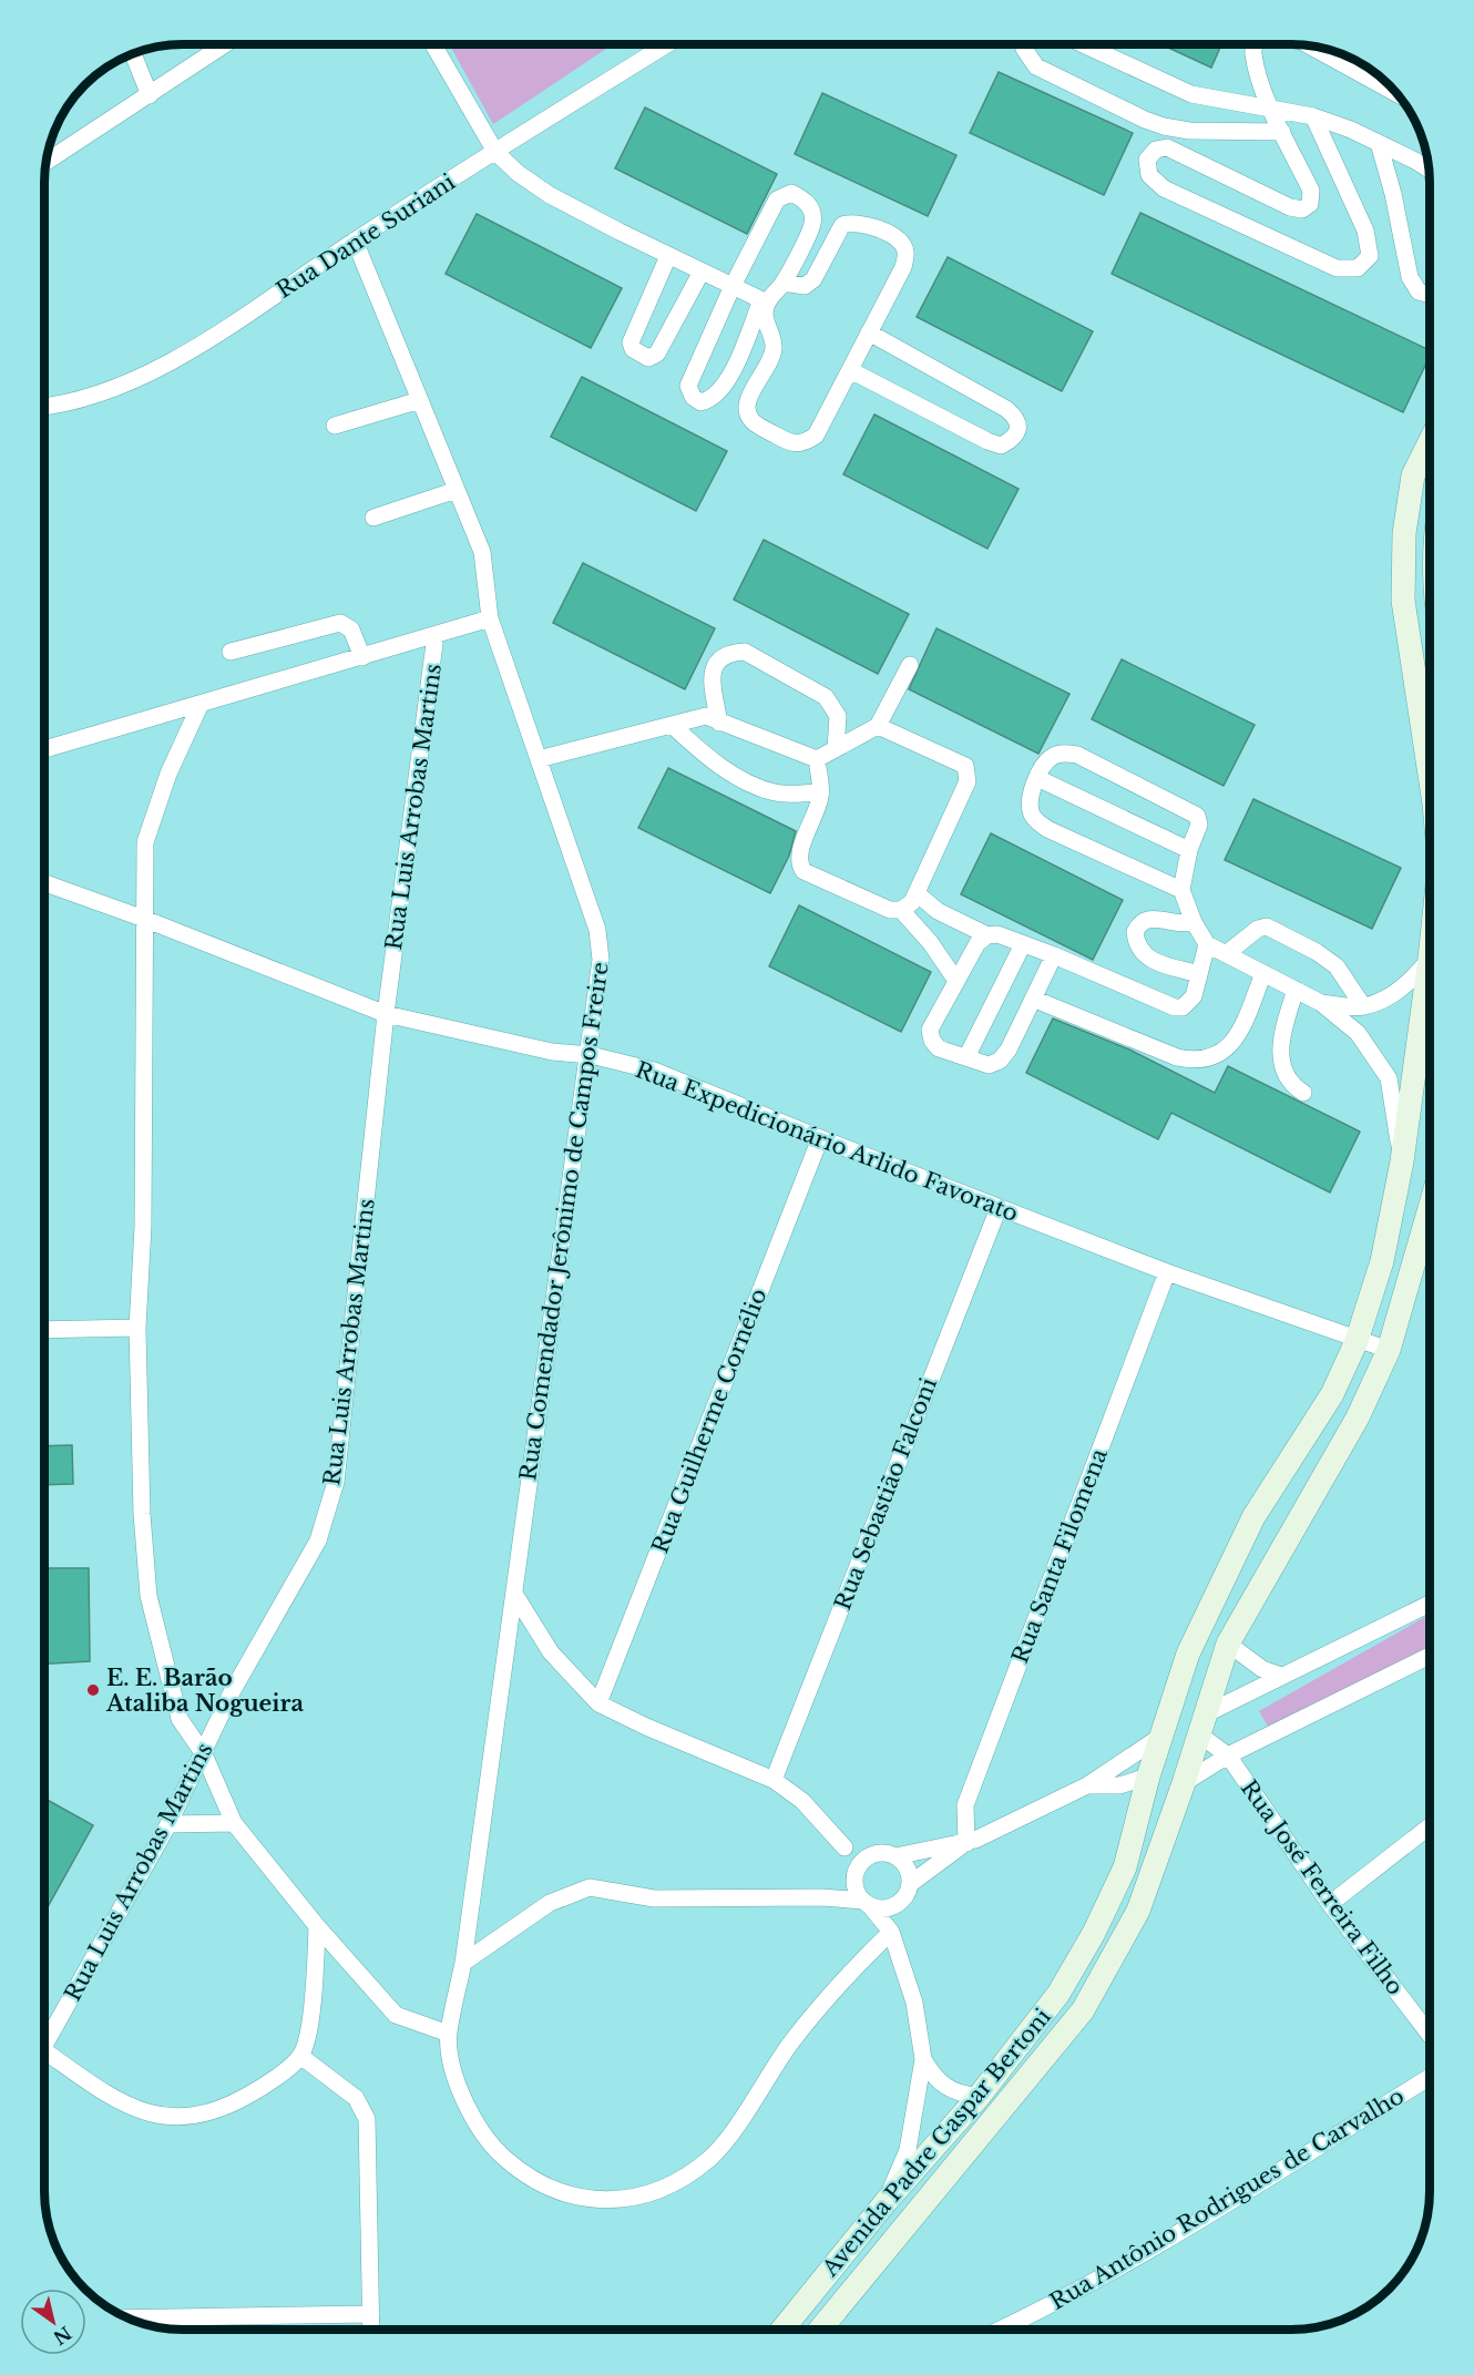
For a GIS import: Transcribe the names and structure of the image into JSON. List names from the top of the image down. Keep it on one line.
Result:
{"streets":{"street":["Rua Dante Suriani","Rua Luis Arrobas Martins","Rua Expedicionário Arlido Favorato","Rua Comendador Jerônimo de Campos Freire","Rua Guilherme Cornélio","Rua Sebastião Falconi","Rua Santa Filomena","Rua José Ferreira Filho","Avenida Padre Gaspar Bertoni","Rua Antônio Rodrigues de Carvalho"]},"crossings":[["Rua Dante Suriani","Rua Comendador Jerônimo de Campos Freire"],["Rua Luis Arrobas Martins","Rua Expedicionário Arlido Favorato"],["Rua Expedicionário Arlido Favorato","Rua Comendador Jerônimo de Campos Freire"],["Rua Expedicionário Arlido Favorato","Rua Guilherme Cornélio"],["Rua Expedicionário Arlido Favorato","Rua Sebastião Falconi"],["Rua Expedicionário Arlido Favorato","Rua Santa Filomena"],["Rua Expedicionário Arlido Favorato","Avenida Padre Gaspar Bertoni"],["Rua José Ferreira Filho","Avenida Padre Gaspar Bertoni"]],"places":["E. E. Barão Ataliba Nogueira"],"north":"bottom right"}
